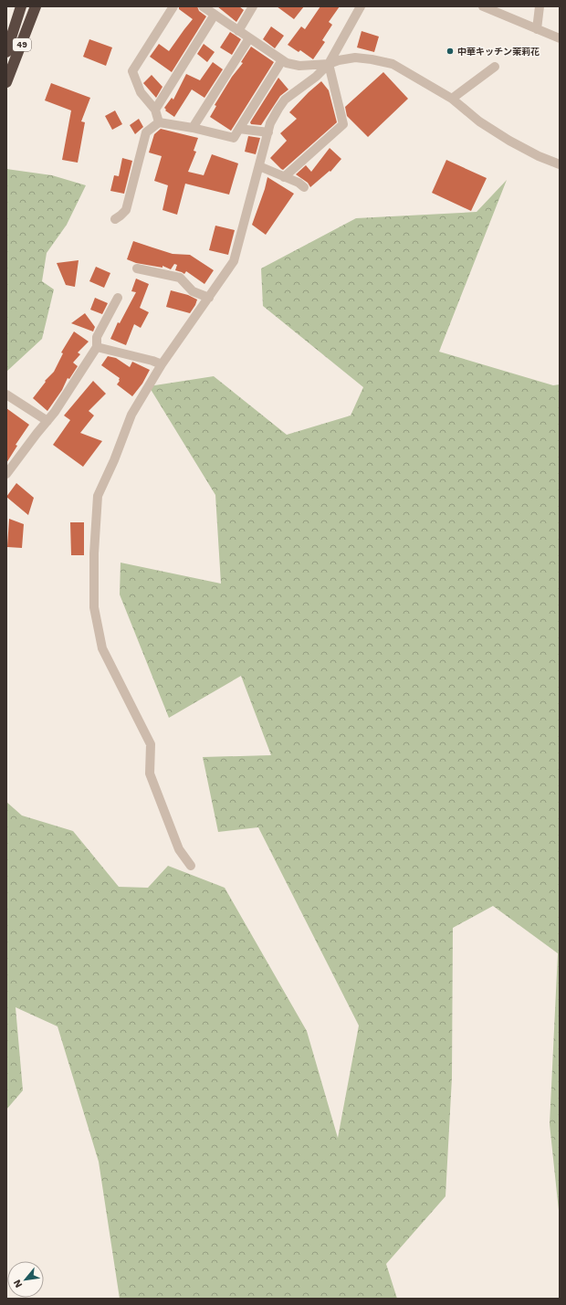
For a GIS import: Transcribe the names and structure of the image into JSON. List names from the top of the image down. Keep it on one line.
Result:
{"streets":{"highway":["49"]},"places":["中華キッチン茉莉花"],"north":"bottom left"}
